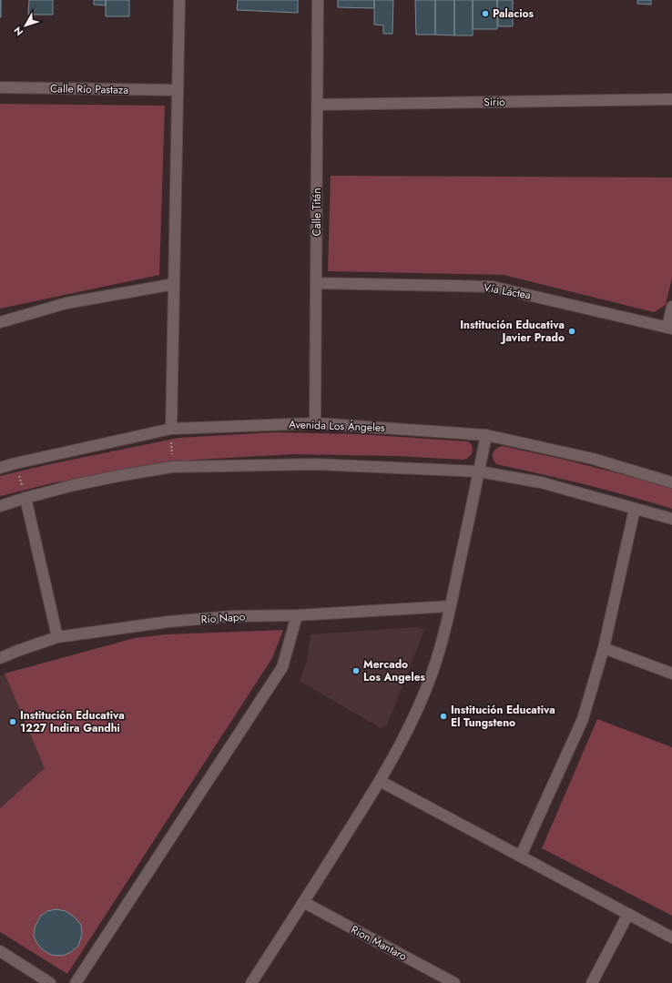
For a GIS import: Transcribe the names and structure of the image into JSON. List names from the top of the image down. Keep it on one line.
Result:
{"streets":{"street":["Calle Río Pastaza","Sirio","Calle Titán","Vía Láctea","Avenida Los Ángeles","Río Napo","Rion Mantaro"]},"crossings":[["Sirio","Calle Titán"],["Calle Titán","Vía Láctea"],["Calle Titán","Avenida Los Ángeles"]],"places":["Palacios","Institución Educativa Javier Prado","Mercado Los Angeles","Institución Educativa El Tungsteno","Institución Educativa 1227 Indira Gandhi"],"north":"bottom left"}
